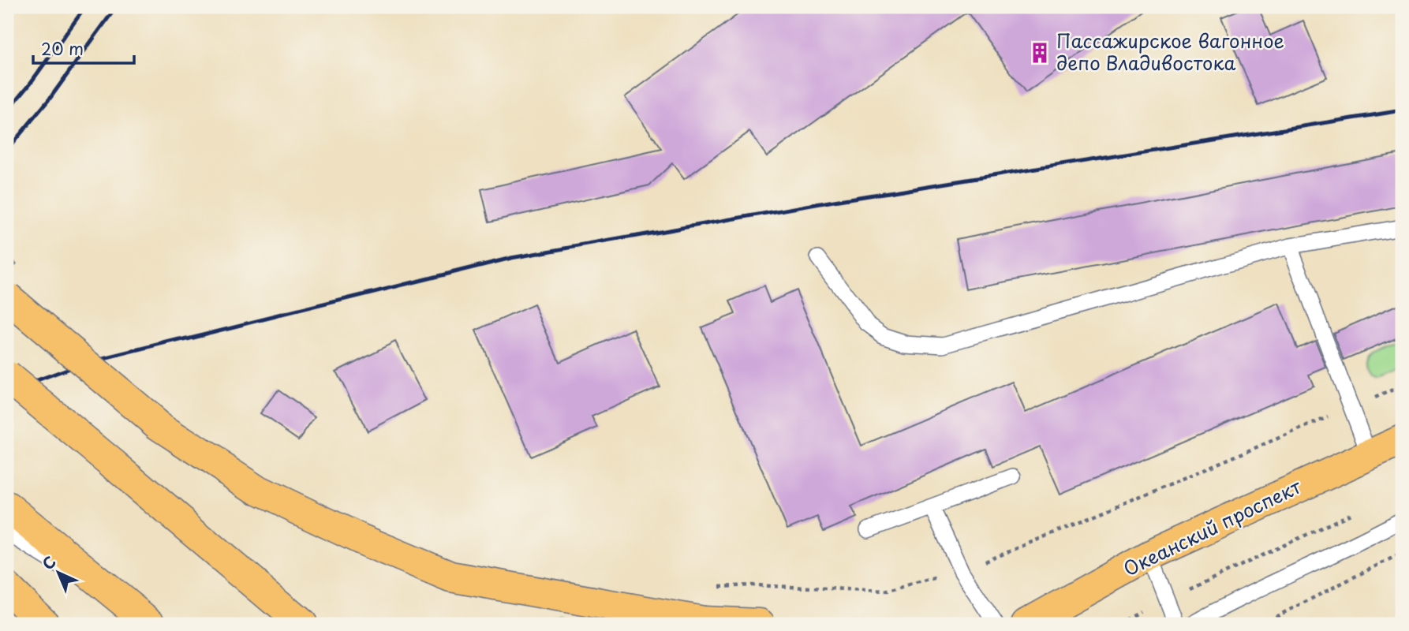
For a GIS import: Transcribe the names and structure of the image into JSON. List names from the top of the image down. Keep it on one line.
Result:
{"streets":{"main road":["Океанский проспект"]},"places":{"building":["Пассажирское вагонное депо Владивостока"]},"scale_bar":"20 m","north":"top left"}
